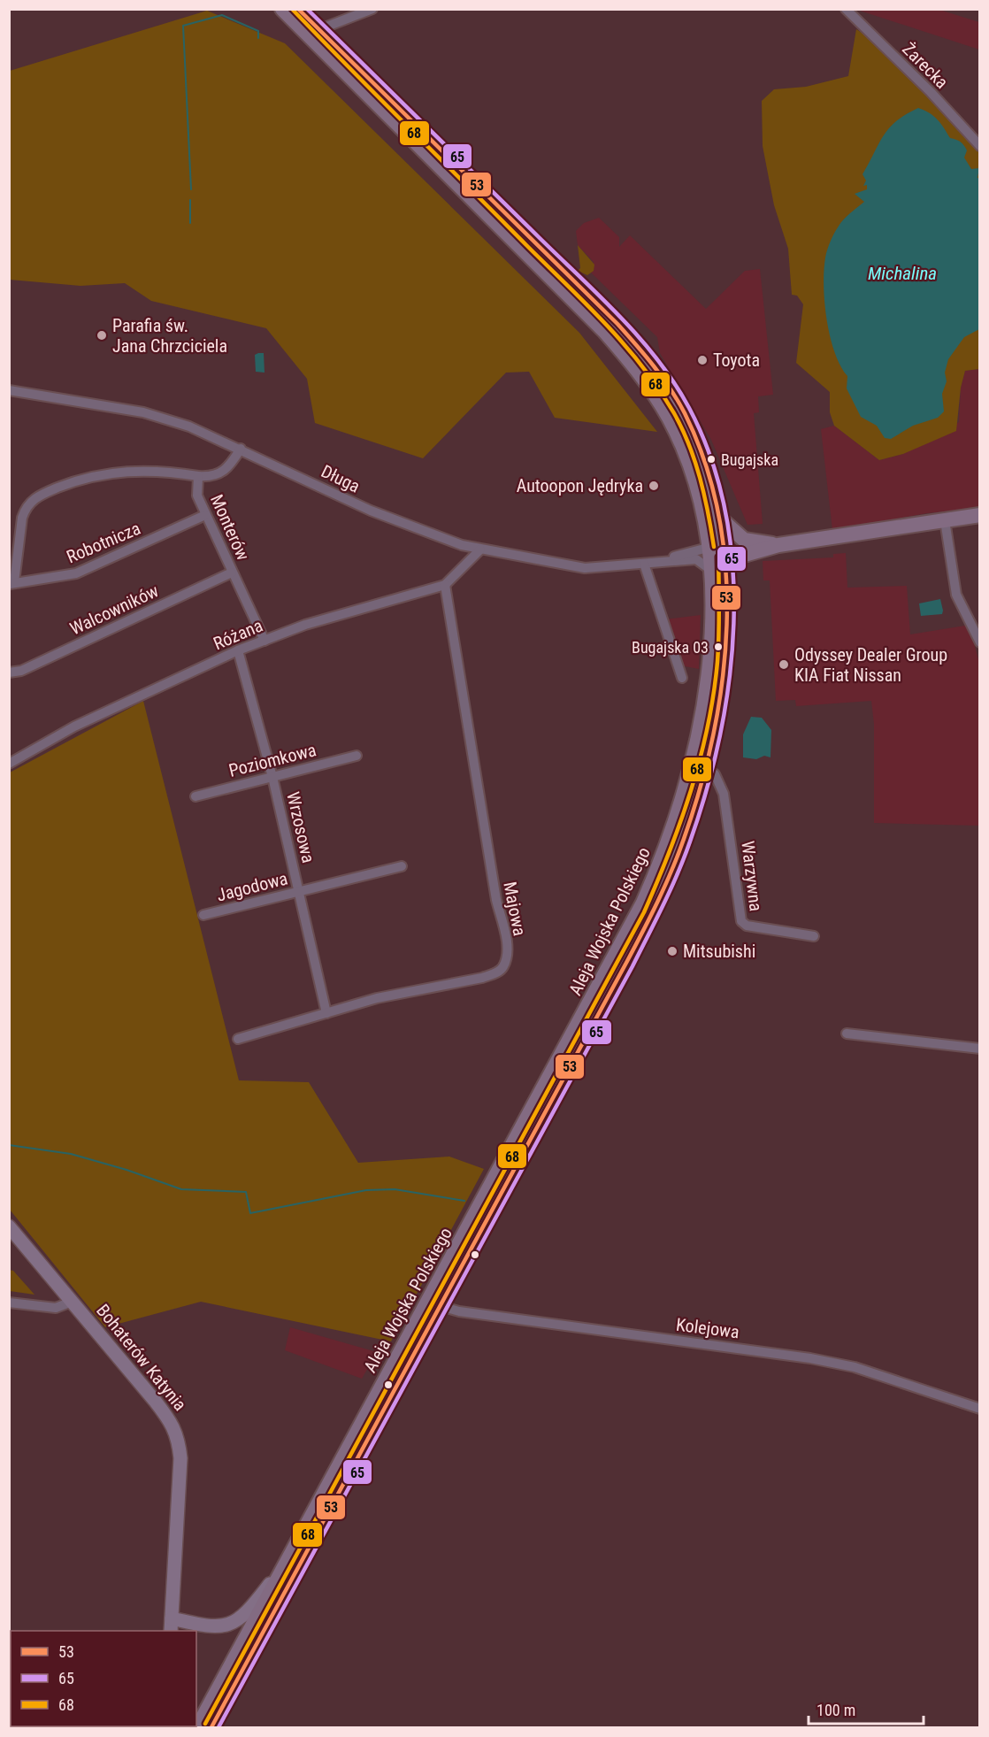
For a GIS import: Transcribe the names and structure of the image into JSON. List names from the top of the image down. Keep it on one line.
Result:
{"streets":{"main road":["Aleja Wojska Polskiego"],"street":["Żarecka","Długa","Monterów","Robotnicza","Walcowników","Różana","Poziomkowa","Wrzosowa","Warzywna","Jagodowa","Majowa","Kolejowa","Bohaterów Katynia"]},"crossings":[["Długa","Monterów"],["Długa","Różana"],["Długa","Aleja Wojska Polskiego"],["Monterów","Robotnicza"],["Monterów","Walcowników"],["Monterów","Różana"],["Różana","Wrzosowa"],["Różana","Majowa"],["Poziomkowa","Wrzosowa"],["Wrzosowa","Jagodowa"],["Wrzosowa","Majowa"],["Warzywna","Aleja Wojska Polskiego"],["Aleja Wojska Polskiego","Kolejowa"]],"water":["Michalina"],"places":["Parafia św. Jana Chrzciciela","Toyota","Bugajska","Autoopon Jędryka","Bugajska 03","Odyssey Dealer Group KIA Fiat Nissan","Mitsubishi"],"lines":["transit line 53","transit line 65","transit line 68"],"legend":["53","65","68"],"scale_bar":"100 m"}
